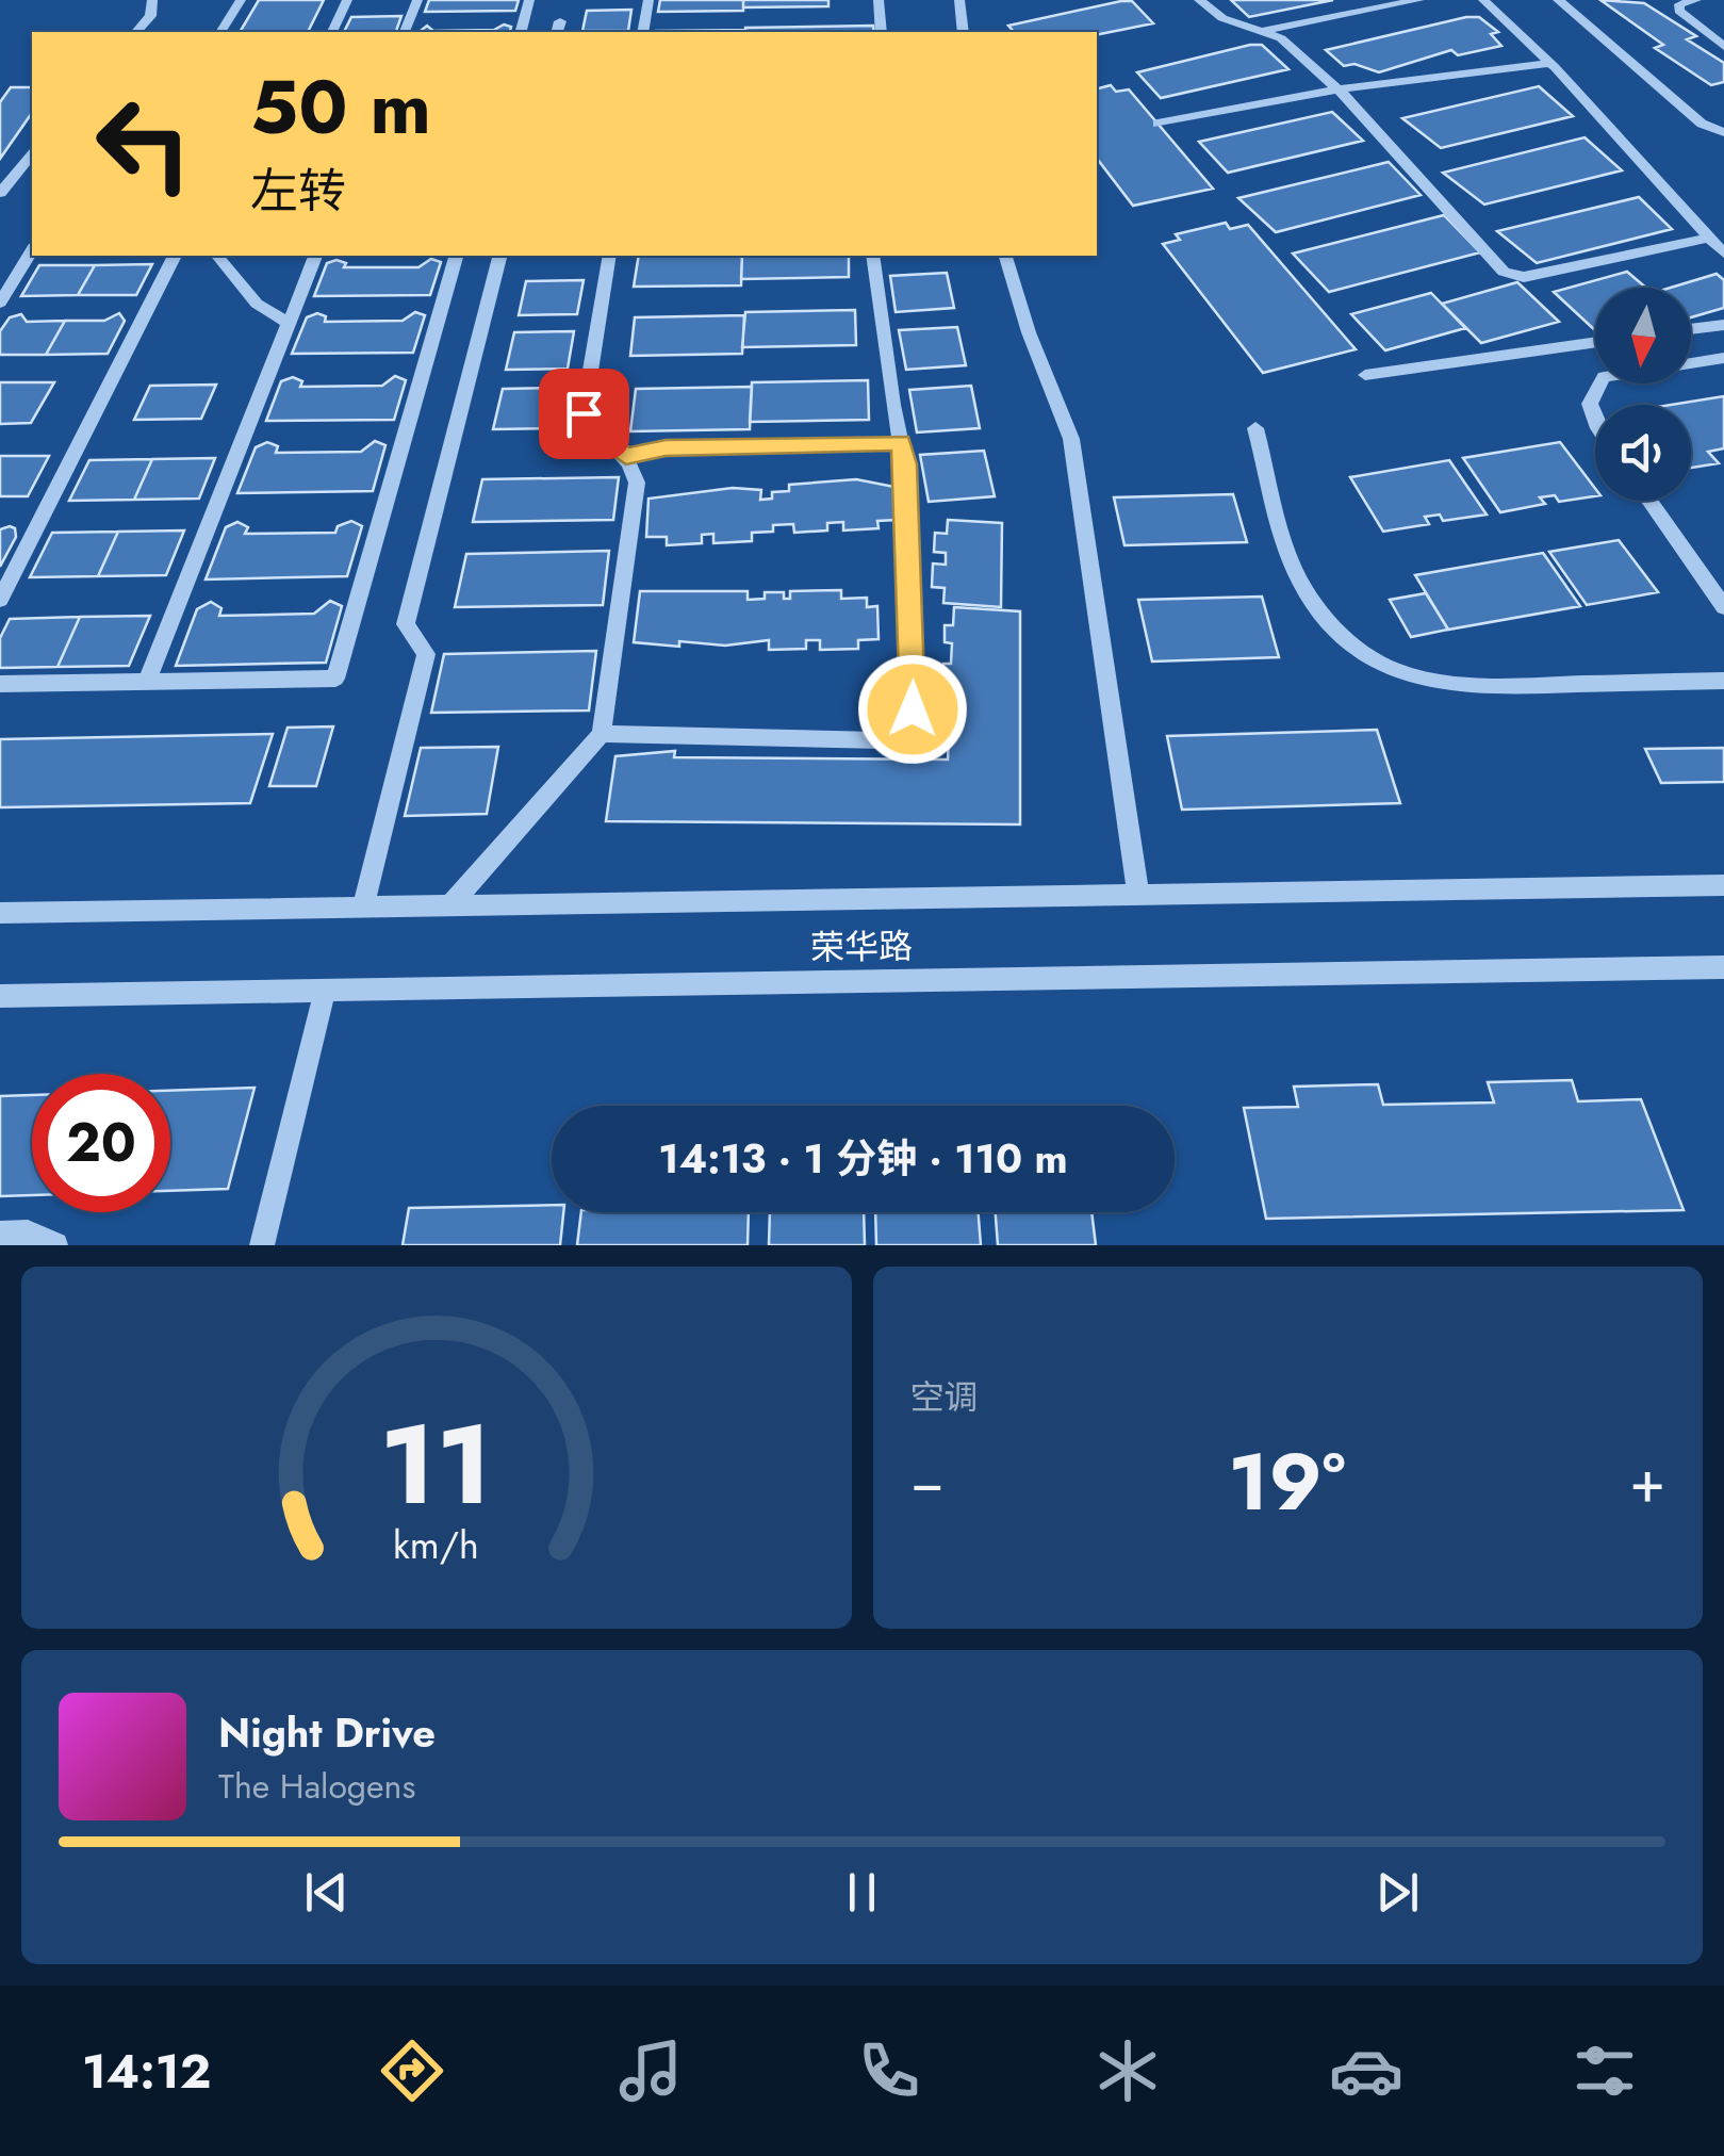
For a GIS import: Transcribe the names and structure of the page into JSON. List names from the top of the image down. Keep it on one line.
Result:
{"streets":{"street":["荣华路"]},"north":"bottom","page":{"turn":["50 m","左转"],"limit":"20","trip":"14:13 · 1 分钟 · 110 m","tile":"空调","heat":["−","19°","+"],"song":["Night Drive","The Halogens"],"tabs":"14:12","gauge":["11","km/h"]}}
